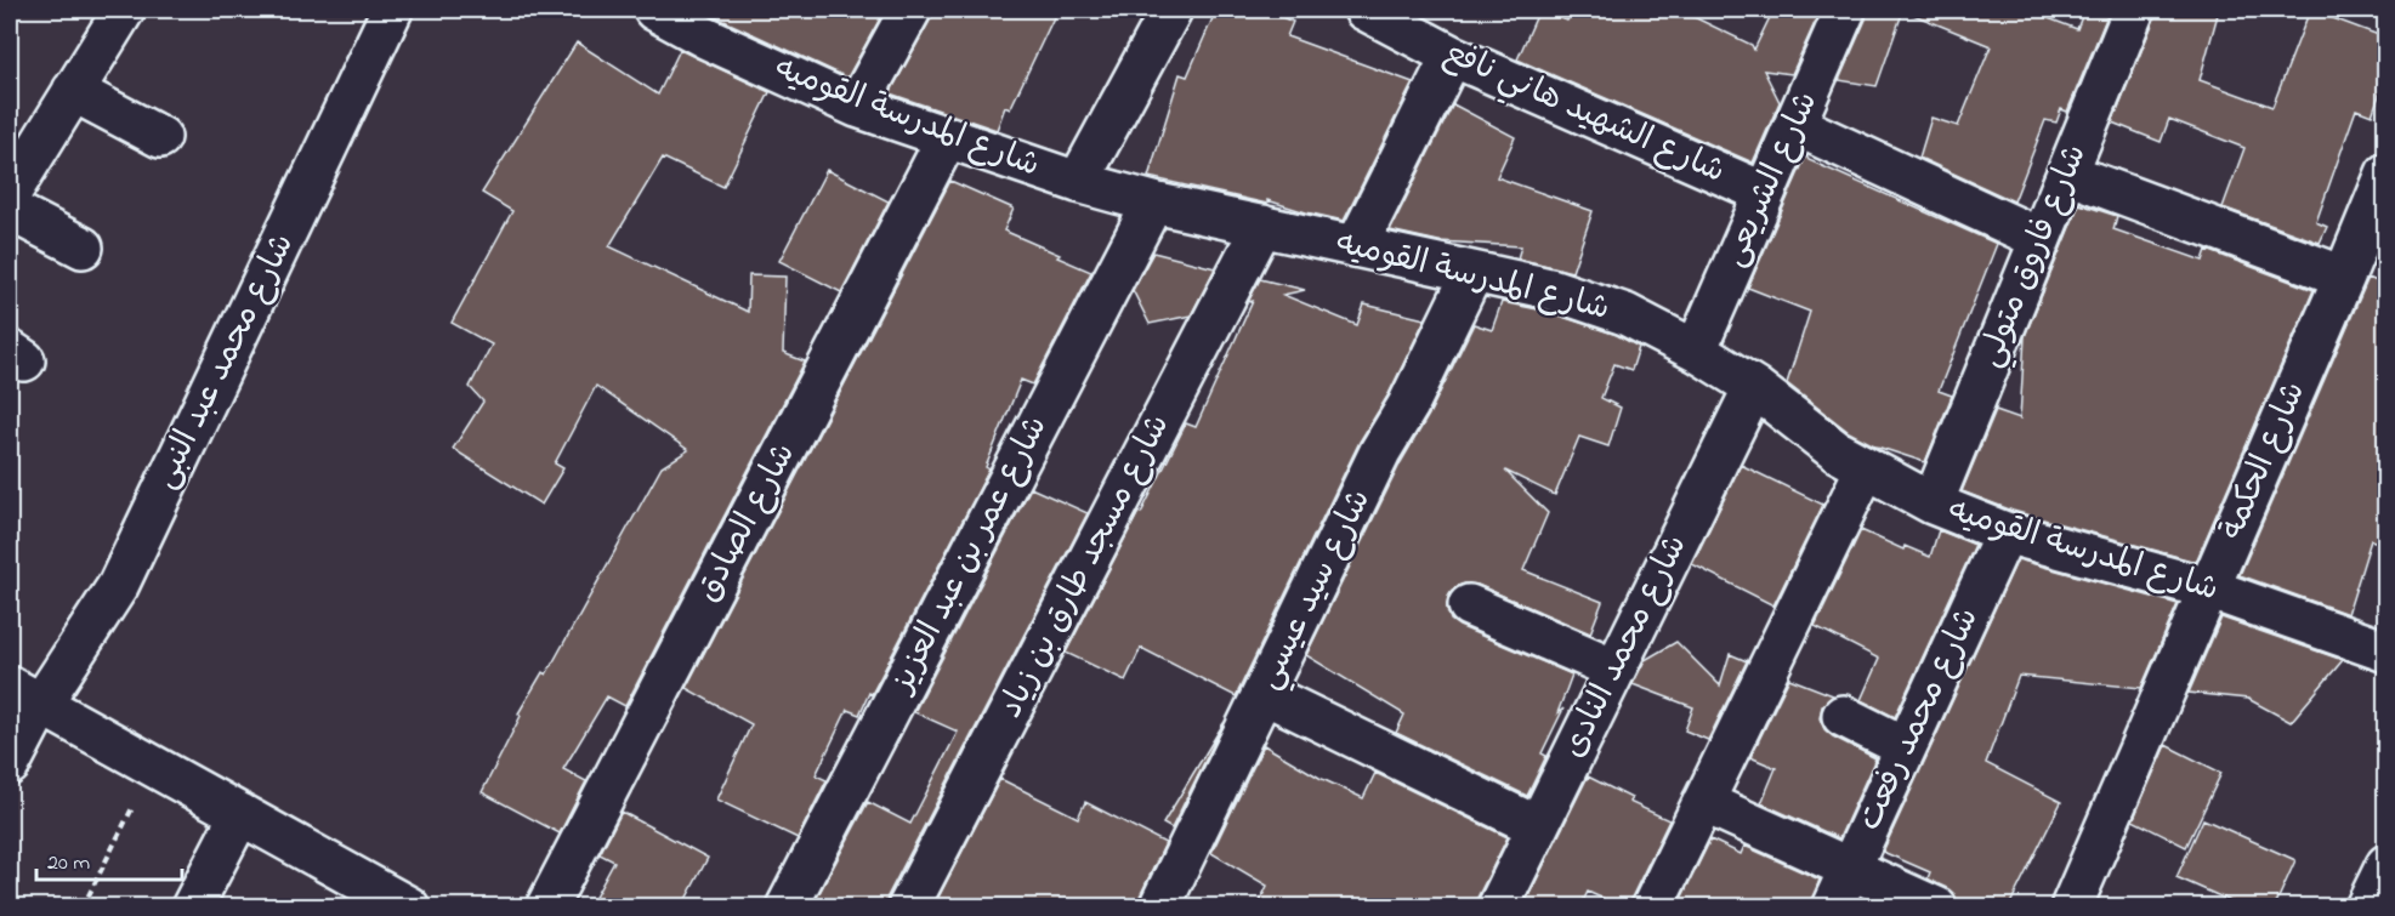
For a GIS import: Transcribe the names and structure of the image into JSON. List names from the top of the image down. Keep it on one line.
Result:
{"streets":{"street":["شارع الشهيد هاني نافع","شارع المدرسة القوميه","شارع الشريعى","شارع فاروق متولي","شارع محمد عبد النبى","شارع الحكمة","شارع الصادق","شارع عمر بن عبد العزيز","شارع مسجد طارق بن زياد","شارع سيد عيسي","شارع محمد النادى","شارع محمد رفعت"]},"crossings":[["شارع الشهيد هاني نافع","شارع الشريعى"],["شارع المدرسة القوميه","شارع الشريعى"],["شارع المدرسة القوميه","شارع فاروق متولي"],["شارع المدرسة القوميه","شارع الحكمة"],["شارع المدرسة القوميه","شارع الصادق"],["شارع المدرسة القوميه","شارع عمر بن عبد العزيز"],["شارع المدرسة القوميه","شارع مسجد طارق بن زياد"],["شارع المدرسة القوميه","شارع سيد عيسي"],["شارع المدرسة القوميه","شارع محمد النادى"],["شارع المدرسة القوميه","شارع محمد رفعت"]],"scale_bar":"20 m"}
